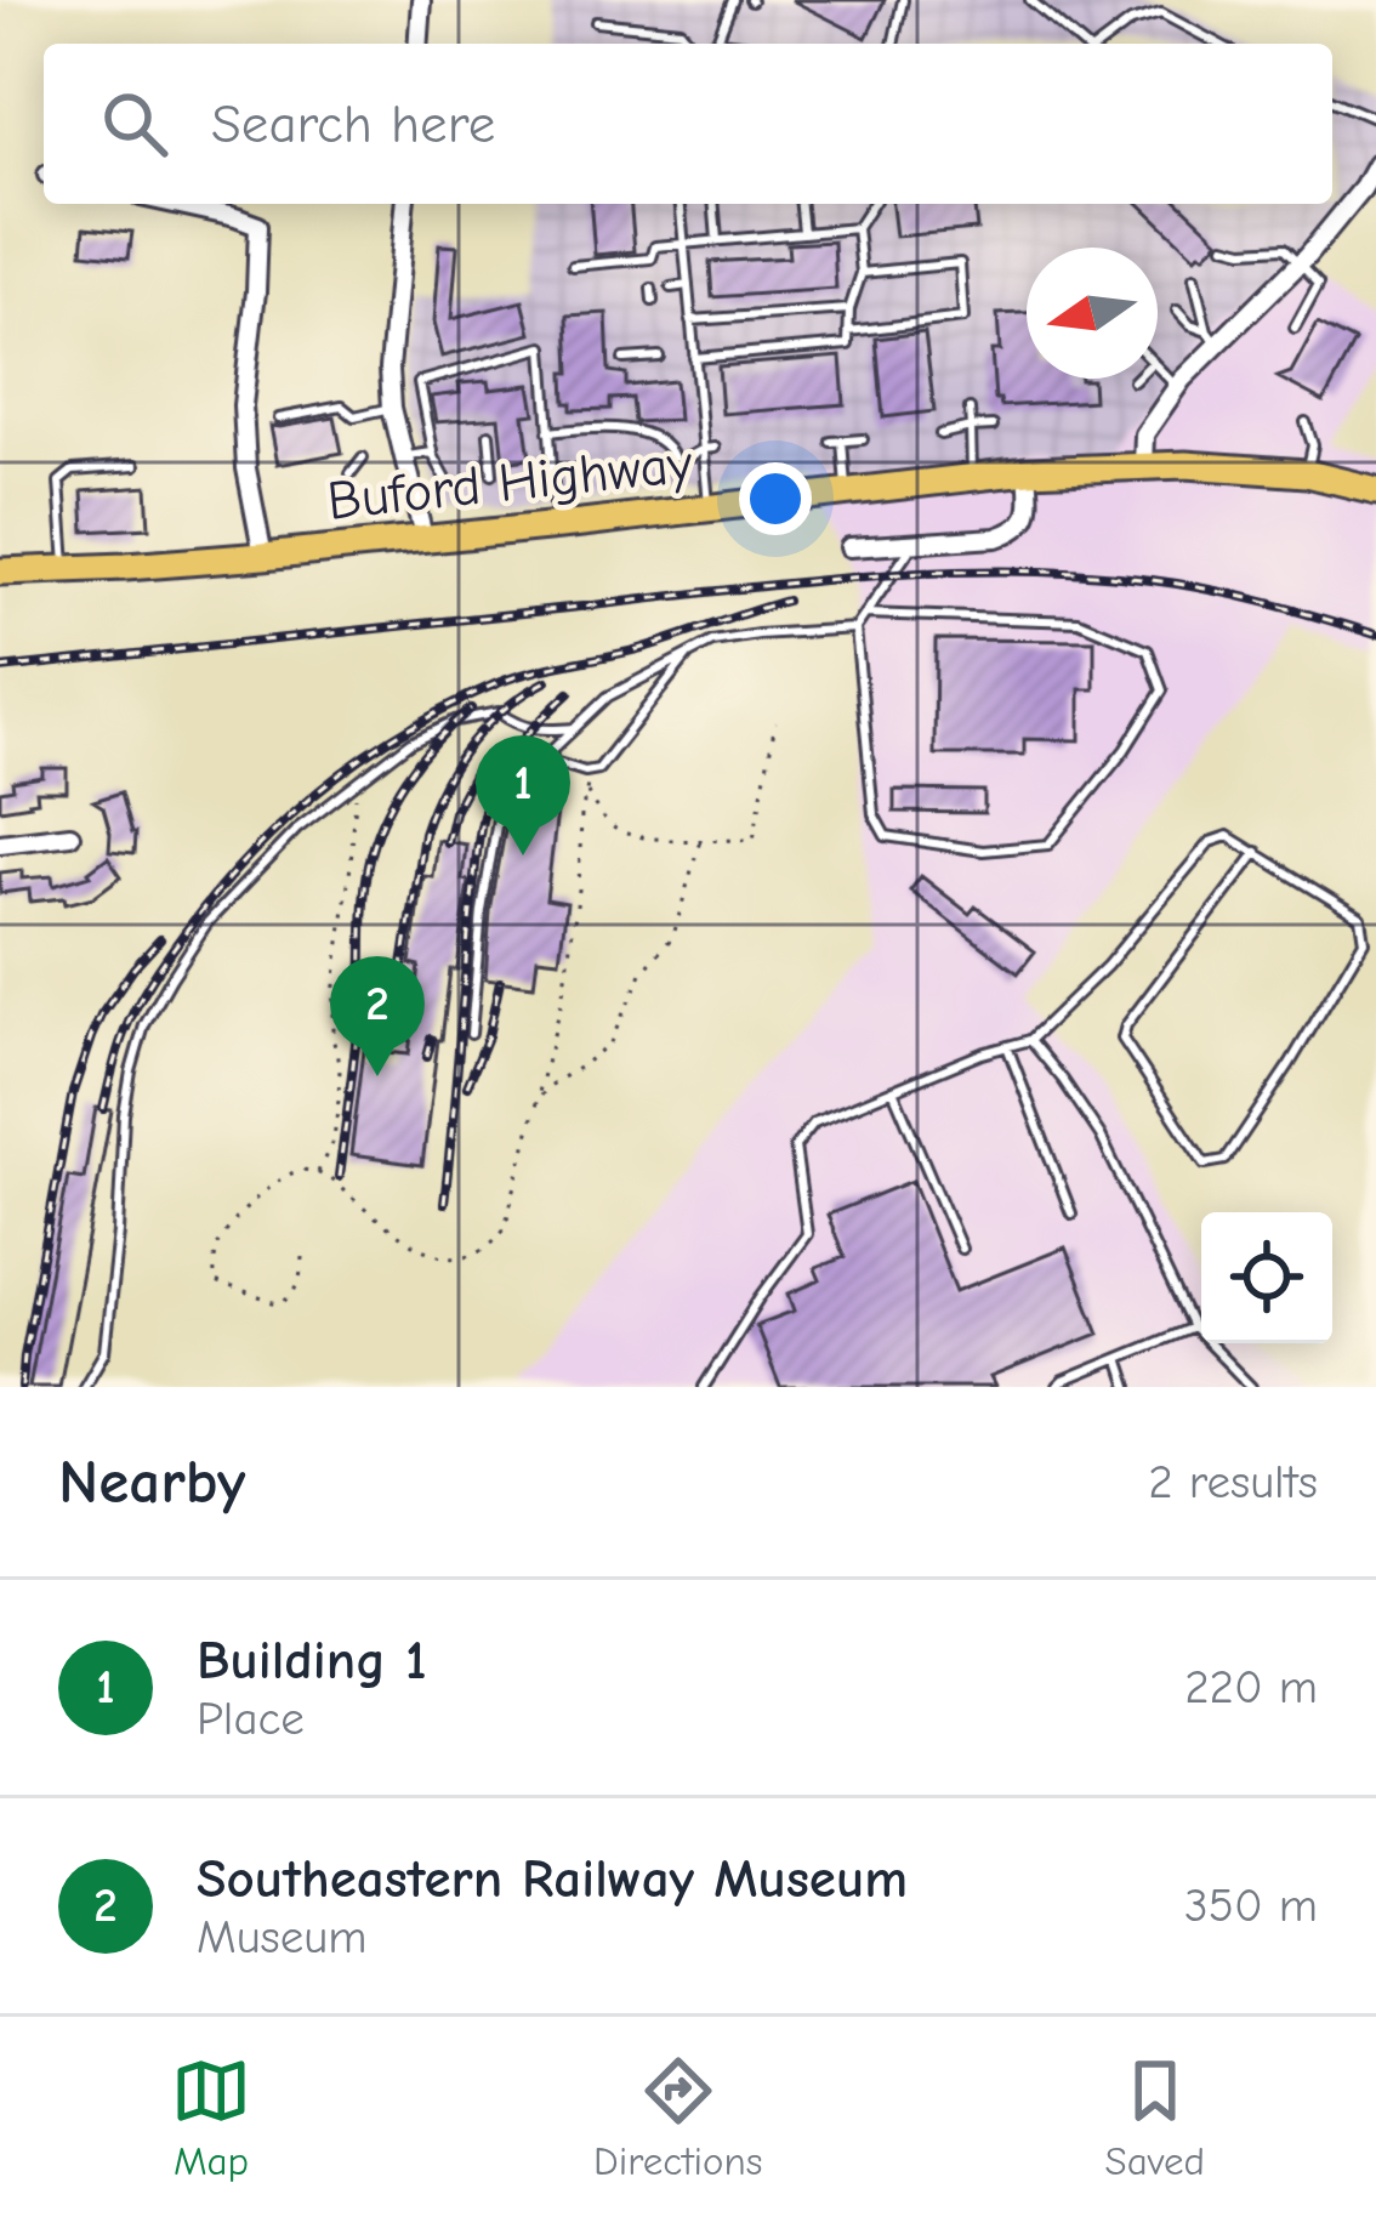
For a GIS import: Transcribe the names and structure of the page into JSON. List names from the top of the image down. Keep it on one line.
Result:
{"streets":{"main road":["Buford Highway"]},"north":"left","page":{"search":"Search here","pins":["1","2"],"heading":["Nearby","2 results"],"list":[{"mark":"1","name":"Building 1","note":"Place","value":"220 m"},{"mark":"2","name":"Southeastern Railway Museum","note":"Museum","value":"350 m"}],"nav":["Map","Directions","Saved"]}}
